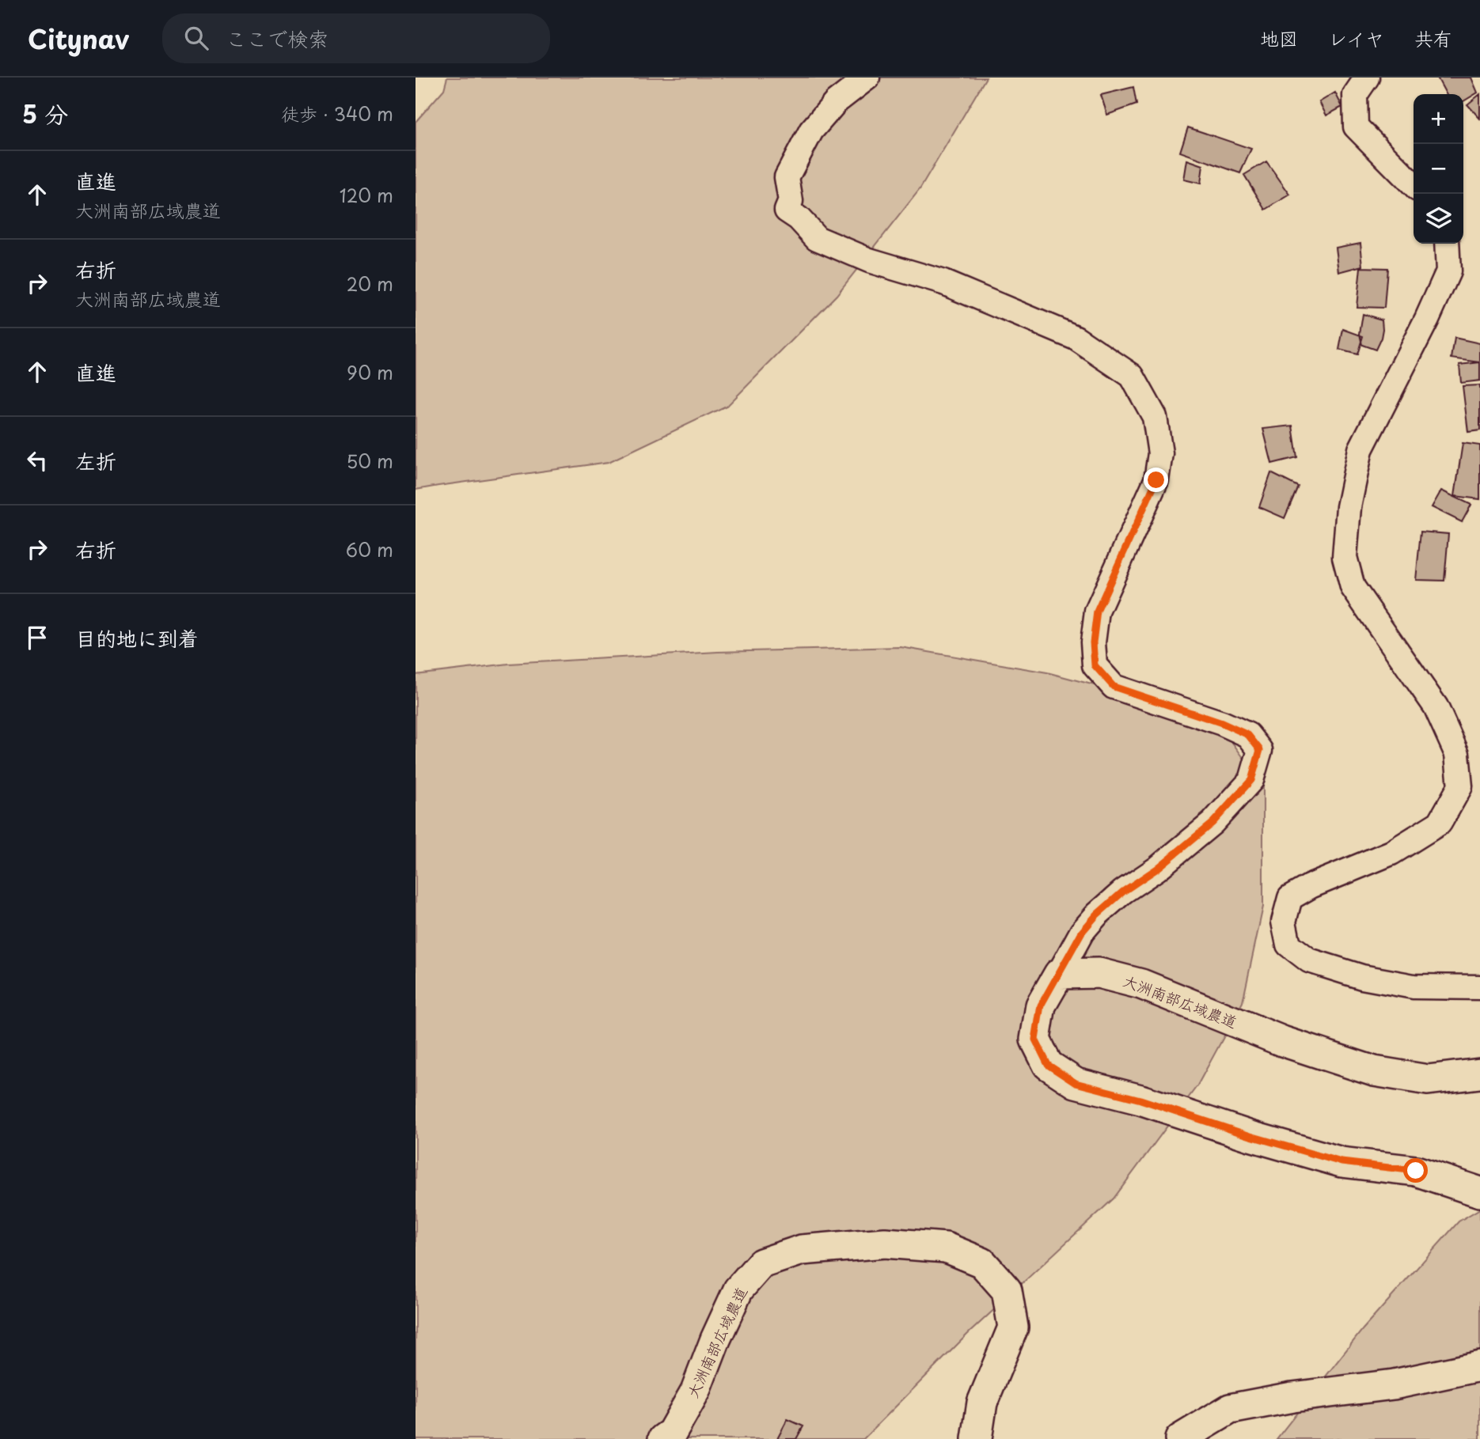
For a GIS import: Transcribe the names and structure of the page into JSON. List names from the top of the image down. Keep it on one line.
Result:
{"streets":{"street":["大洲南部広域農道"]},"page":{"header":"Citynav","search":"ここで検索","nav":["地図","レイヤ","共有"],"heading":["5 分","徒歩 · 340 m"],"map_buttons":["+","−"],"list":[["直進","大洲南部広域農道","120 m"],["右折","大洲南部広域農道","20 m"],["直進","90 m"],["左折","50 m"],["右折","60 m"],"目的地に到着"]}}
